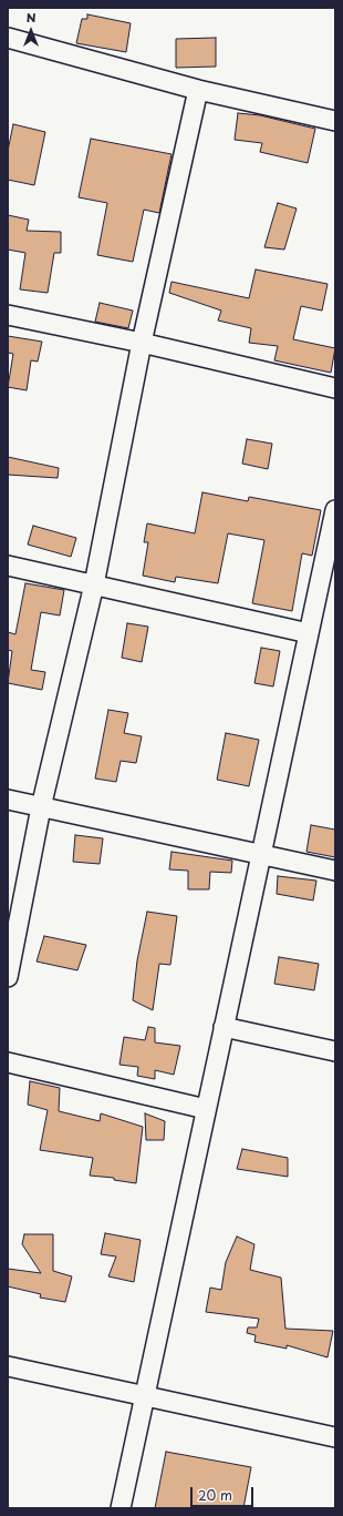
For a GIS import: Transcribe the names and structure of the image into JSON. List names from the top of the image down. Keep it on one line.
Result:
{"scale_bar":"20 m","north":"top"}
